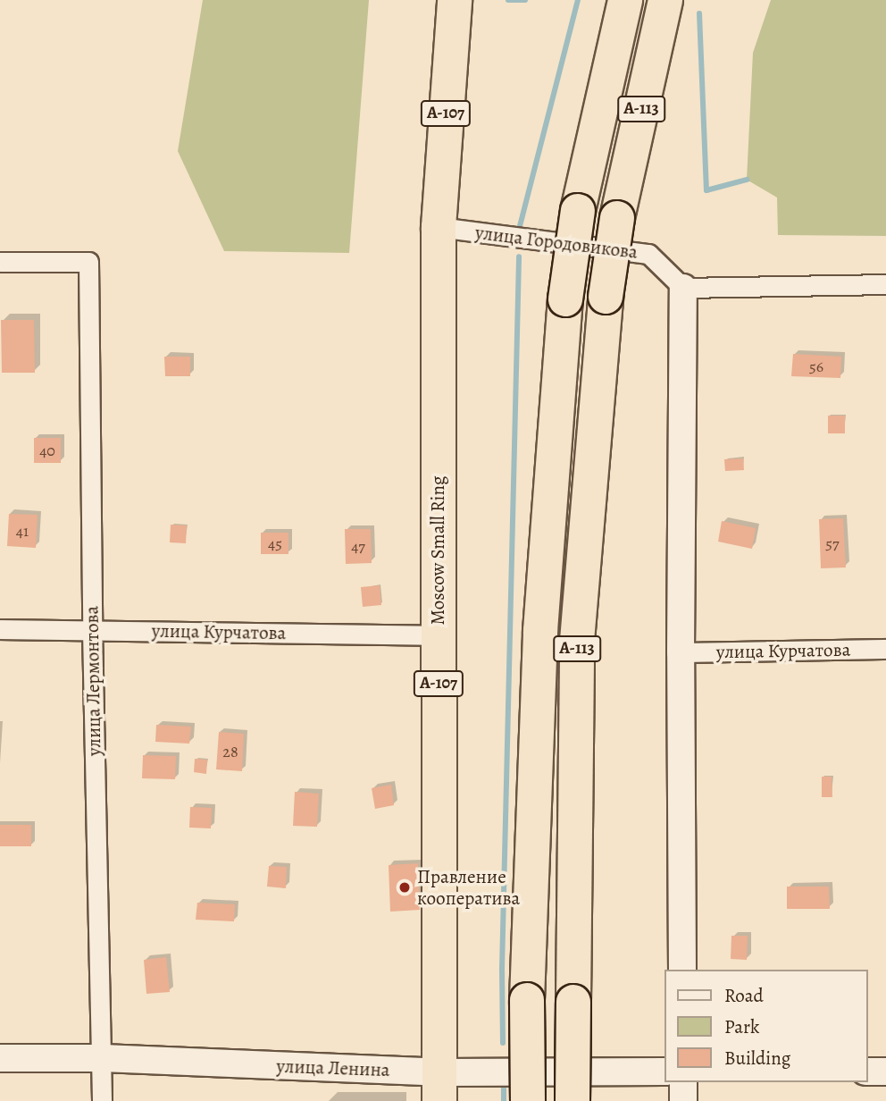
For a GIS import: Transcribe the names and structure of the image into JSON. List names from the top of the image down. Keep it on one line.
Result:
{"streets":{"highway":["А-113","А-107","Moscow Small Ring"],"street":["улица Городовикова","улица Курчатова","улица Лермонтова","улица Ленина"]},"crossings":[["улица Городовикова","Moscow Small Ring"],["Moscow Small Ring","улица Курчатова"],["Moscow Small Ring","улица Ленина"],["улица Курчатова","улица Лермонтова"],["улица Лермонтова","улица Ленина"]],"places":["Правление кооператива"],"house_numbers":["56","40","41","45","57","47","28"],"legend":["Road","Park","Building"]}
